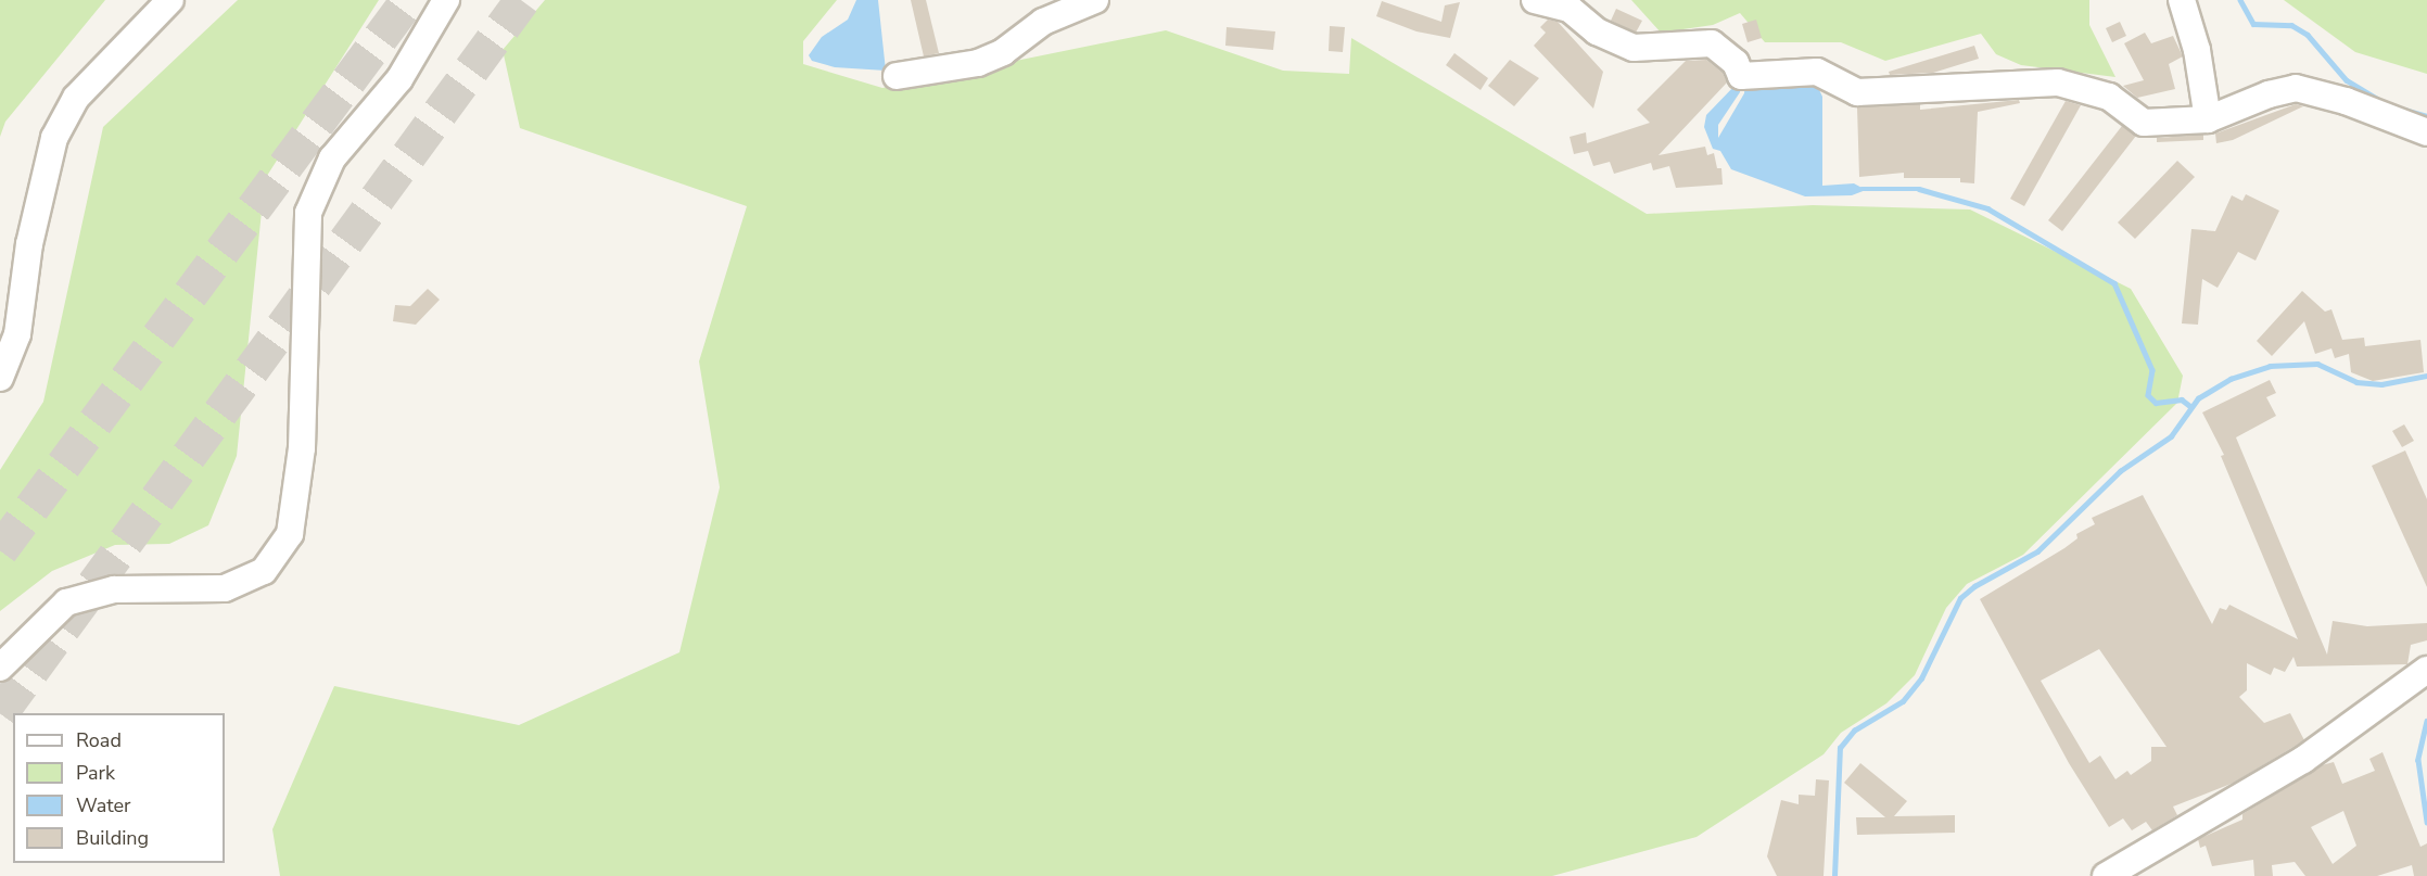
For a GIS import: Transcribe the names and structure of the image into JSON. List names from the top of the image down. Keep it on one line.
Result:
{"legend":["Road","Park","Water","Building"]}
